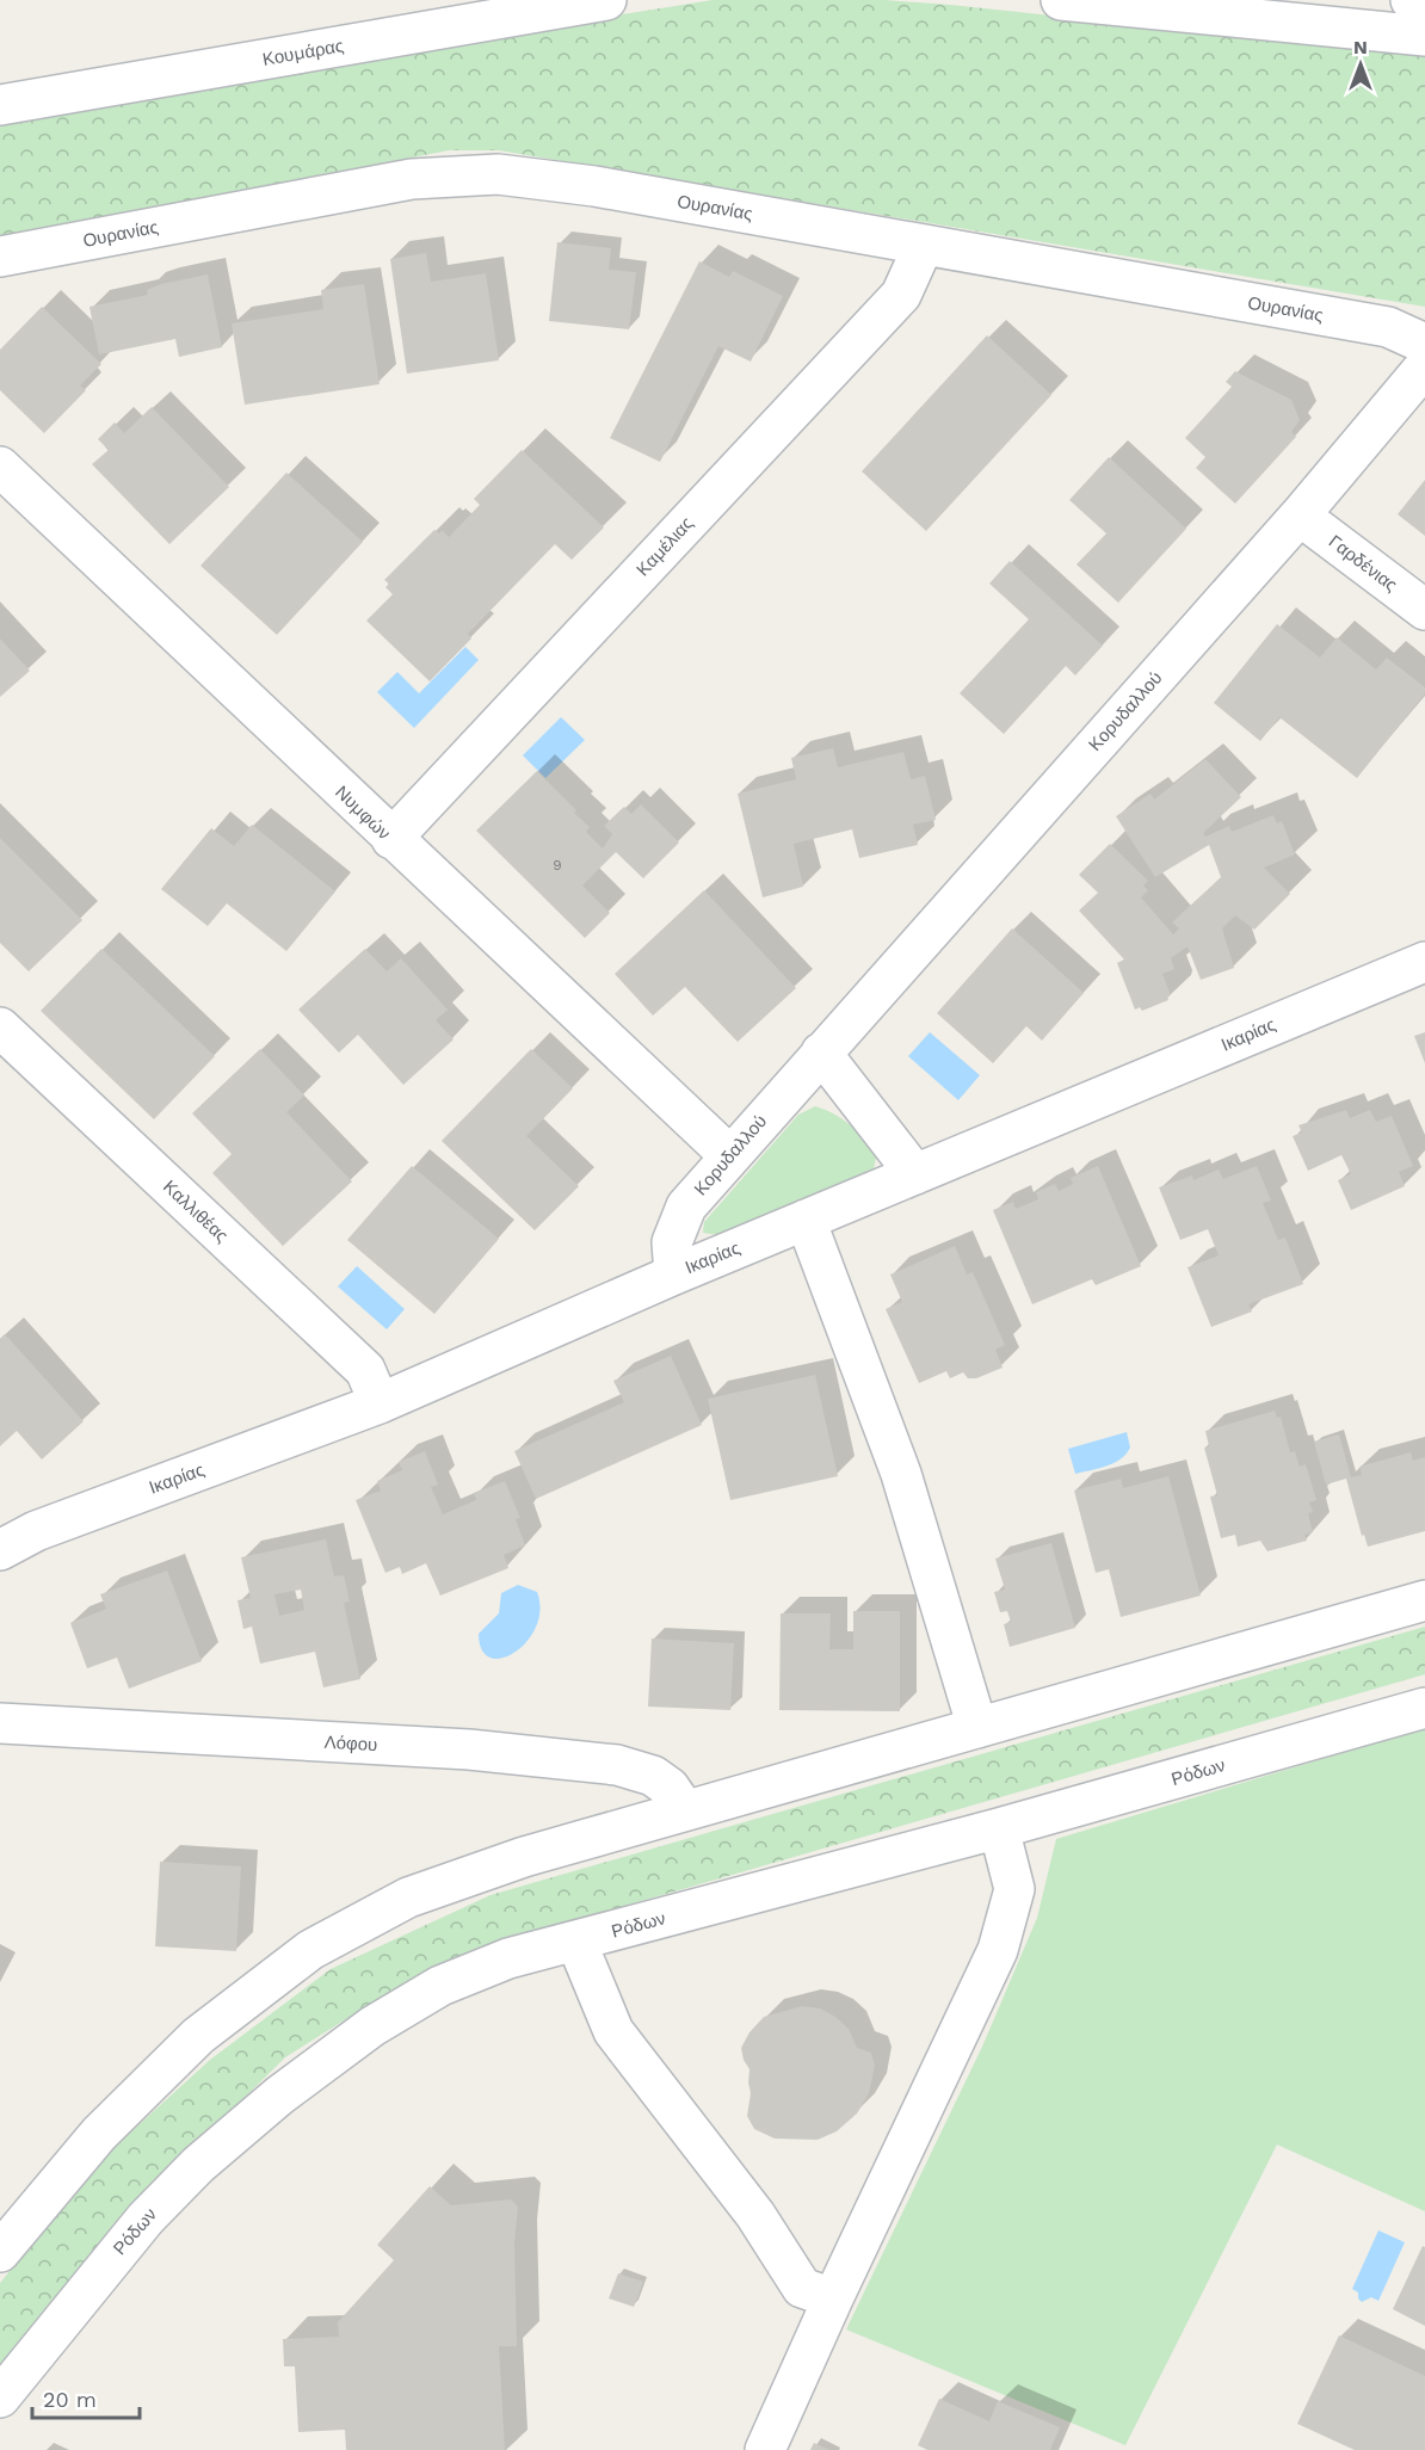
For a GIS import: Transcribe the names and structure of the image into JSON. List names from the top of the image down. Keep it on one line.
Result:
{"streets":{"street":["Κουμάρας","Ουρανίας","Καμέλιας","Γαρδένιας","Κορυδαλλού","Νυμφών","Ικαρίας","Καλλιθέας","Λόφου","Ρόδων"]},"crossings":[["Ουρανίας","Καμέλιας"],["Καμέλιας","Νυμφών"],["Γαρδένιας","Κορυδαλλού"],["Κορυδαλλού","Νυμφών"],["Κορυδαλλού","Ικαρίας"],["Ικαρίας","Καλλιθέας"]],"house_numbers":["9"],"scale_bar":"20 m","north":"top"}
